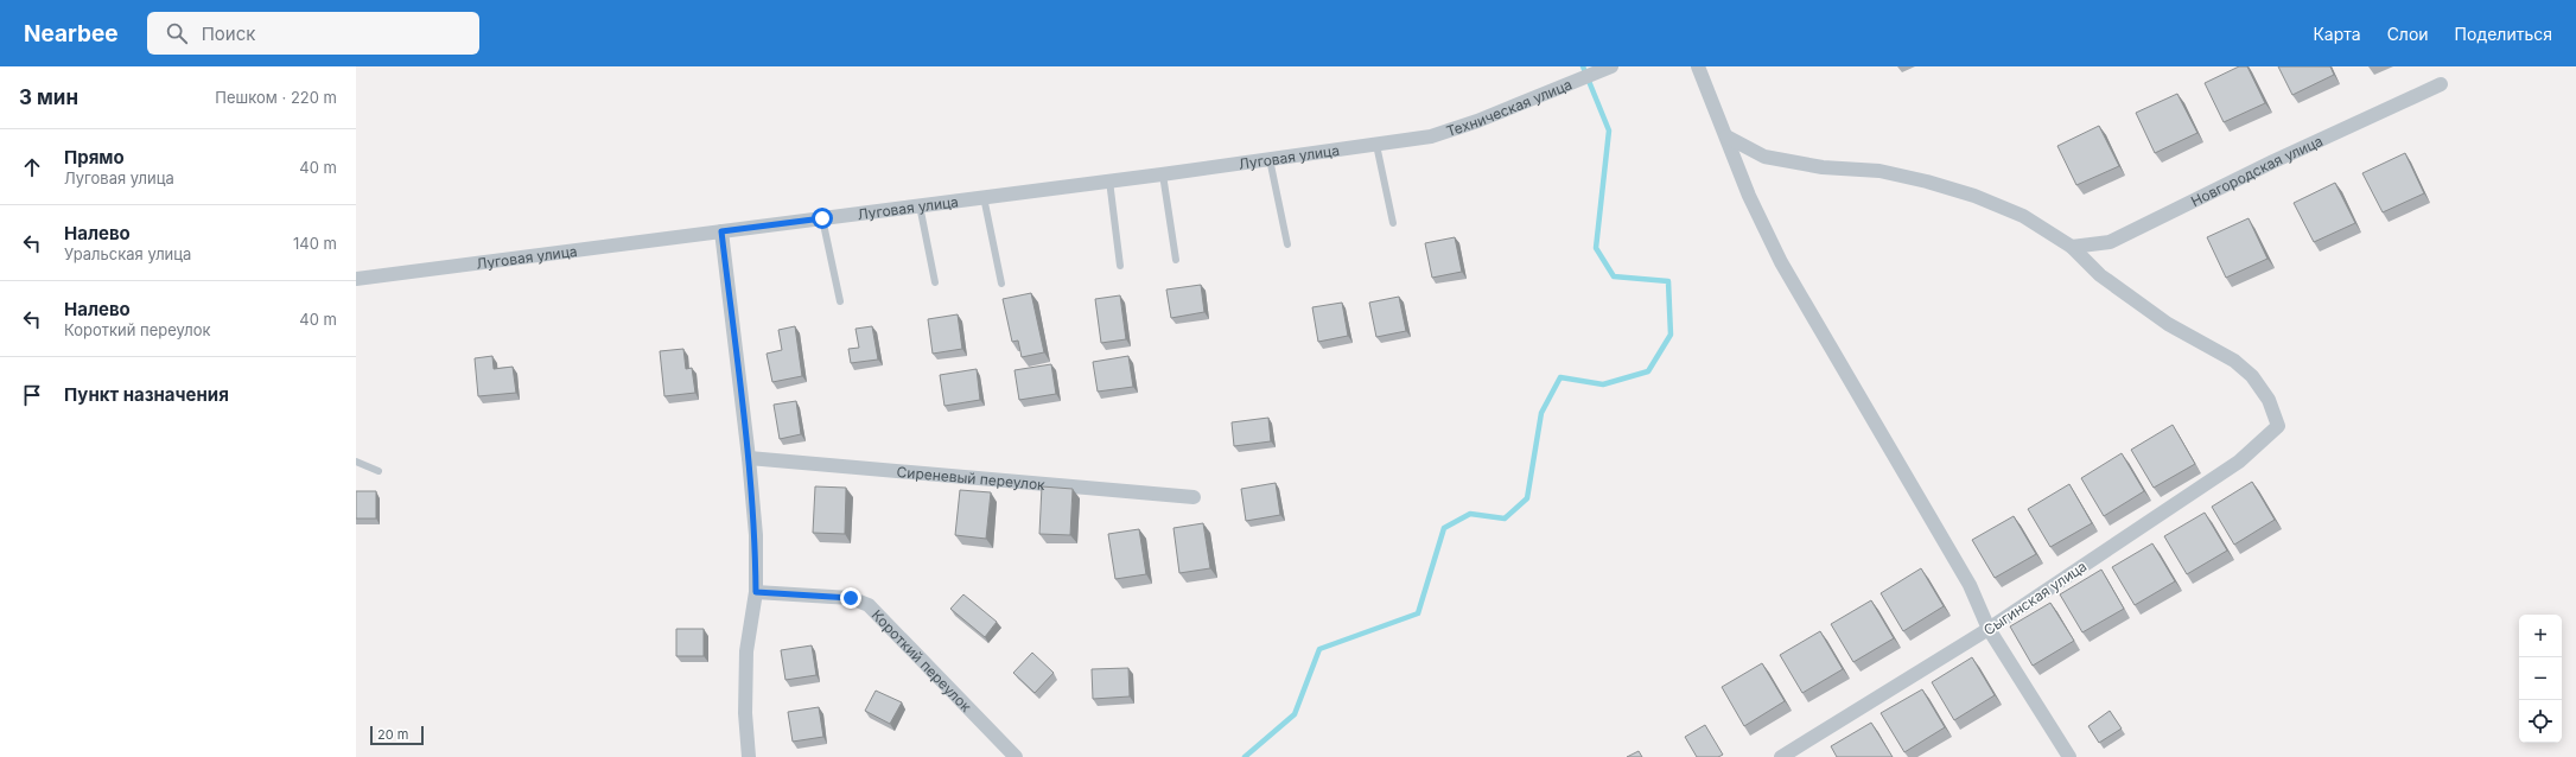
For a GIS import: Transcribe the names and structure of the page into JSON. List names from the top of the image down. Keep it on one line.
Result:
{"streets":{"street":["Техническая улица","Луговая улица","Новгородская улица","Сиреневый переулок","Сыгинская улица","Короткий переулок"]},"crossings":[["Техническая улица","Луговая улица"],["Новгородская улица","Сыгинская улица"]],"scale_bar":"20 m","page":{"header":"Nearbee","search":"Поиск","nav":["Карта","Слои","Поделиться"],"heading":["3 мин","Пешком · 220 m"],"list":[["Прямо","Луговая улица","40 m"],["Налево","Уральская улица","140 m"],["Налево","Короткий переулок","40 m"],"Пункт назначения"],"map_buttons":["+","−"],"scale":"20 m"}}
